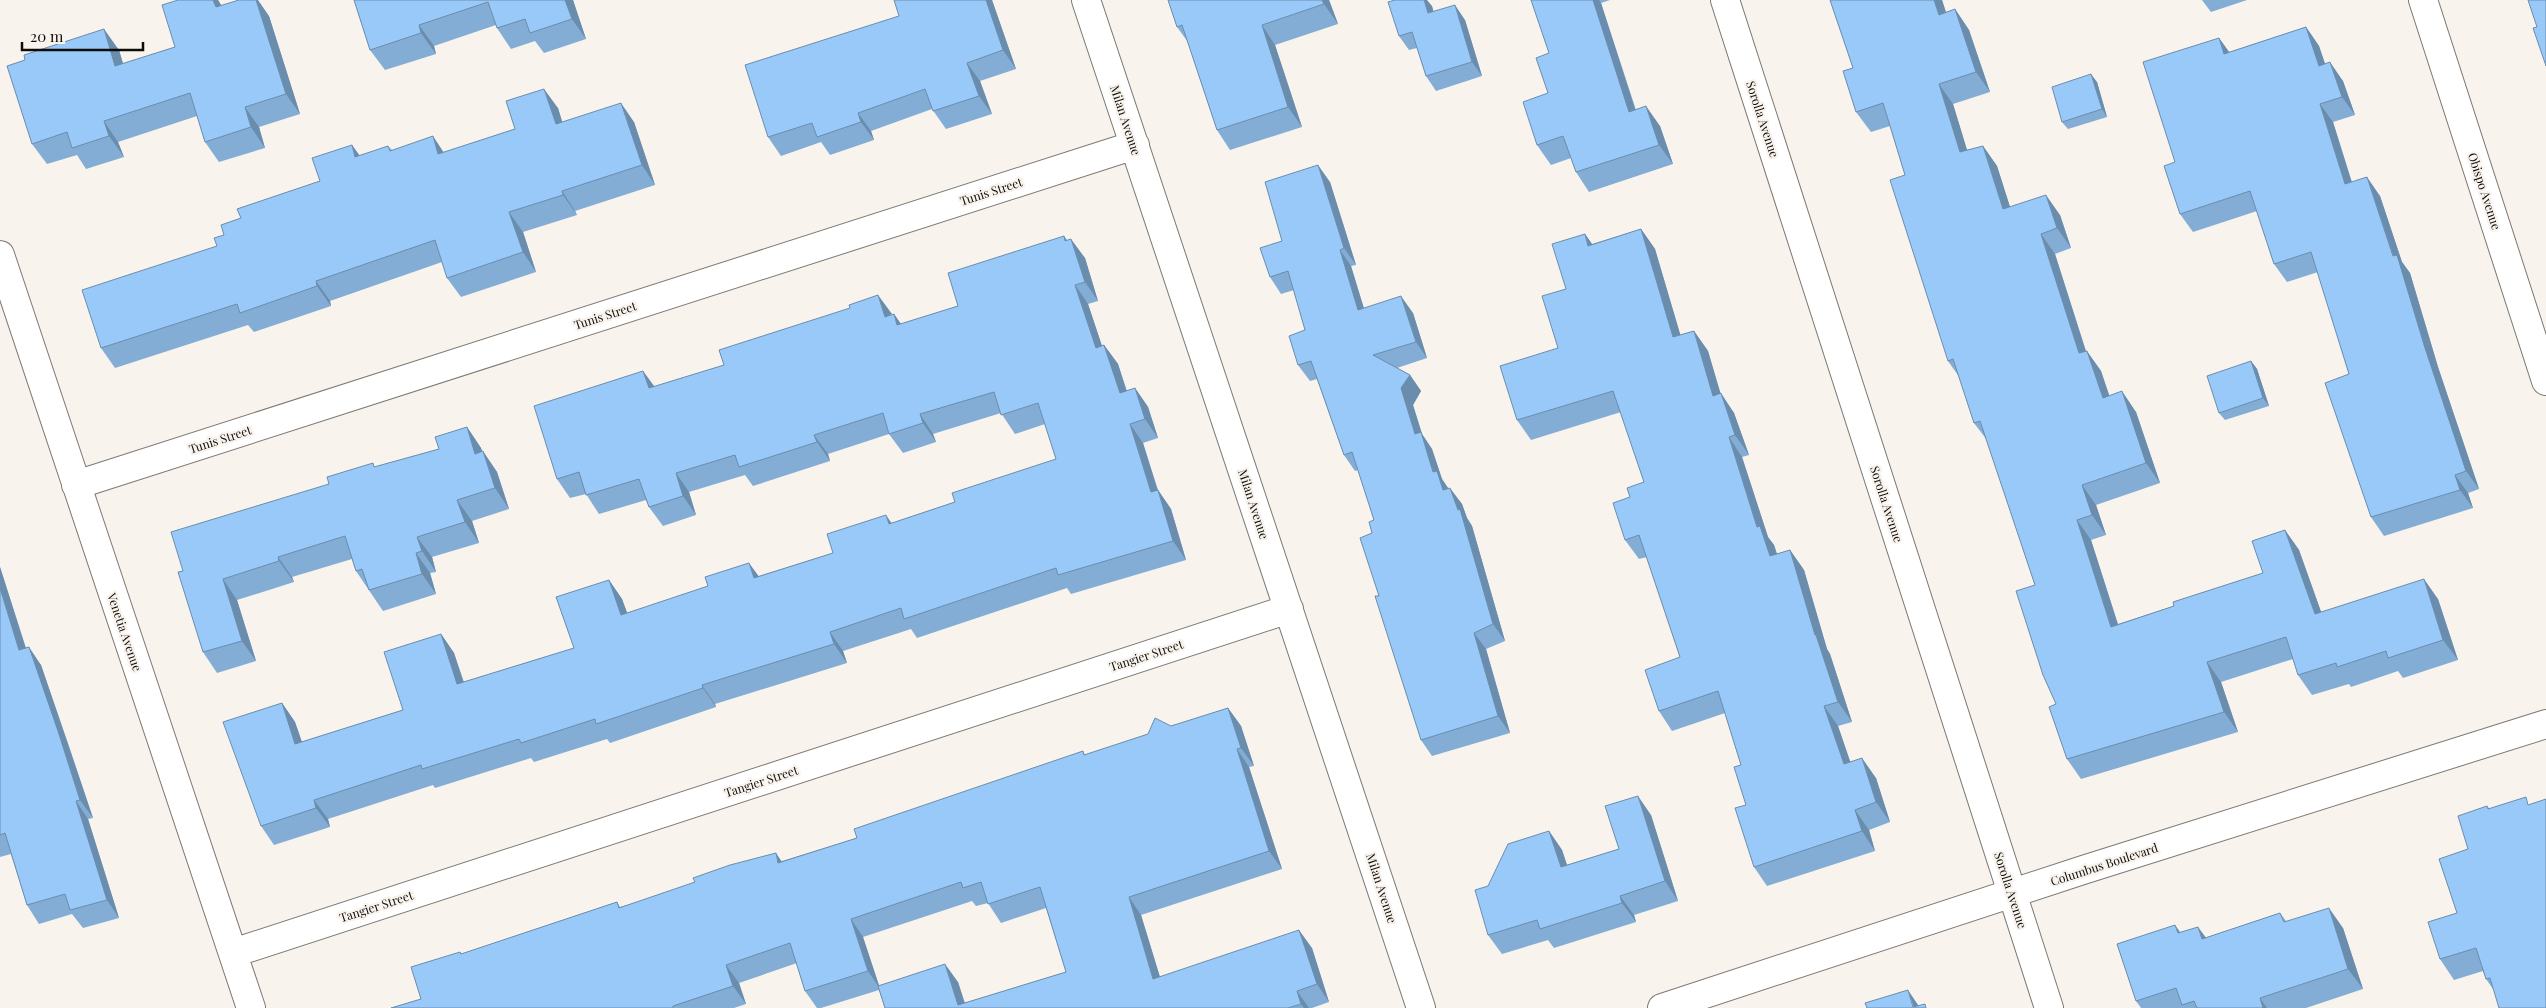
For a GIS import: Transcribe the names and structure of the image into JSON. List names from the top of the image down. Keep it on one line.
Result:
{"streets":{"street":["Sorolla Avenue","Milan Avenue","Tunis Street","Obispo Avenue","Venetia Avenue","Tangier Street","Columbus Boulevard"]},"crossings":[["Sorolla Avenue","Columbus Boulevard"],["Milan Avenue","Tunis Street"],["Milan Avenue","Tangier Street"],["Tunis Street","Venetia Avenue"],["Venetia Avenue","Tangier Street"]],"scale_bar":"20 m"}
